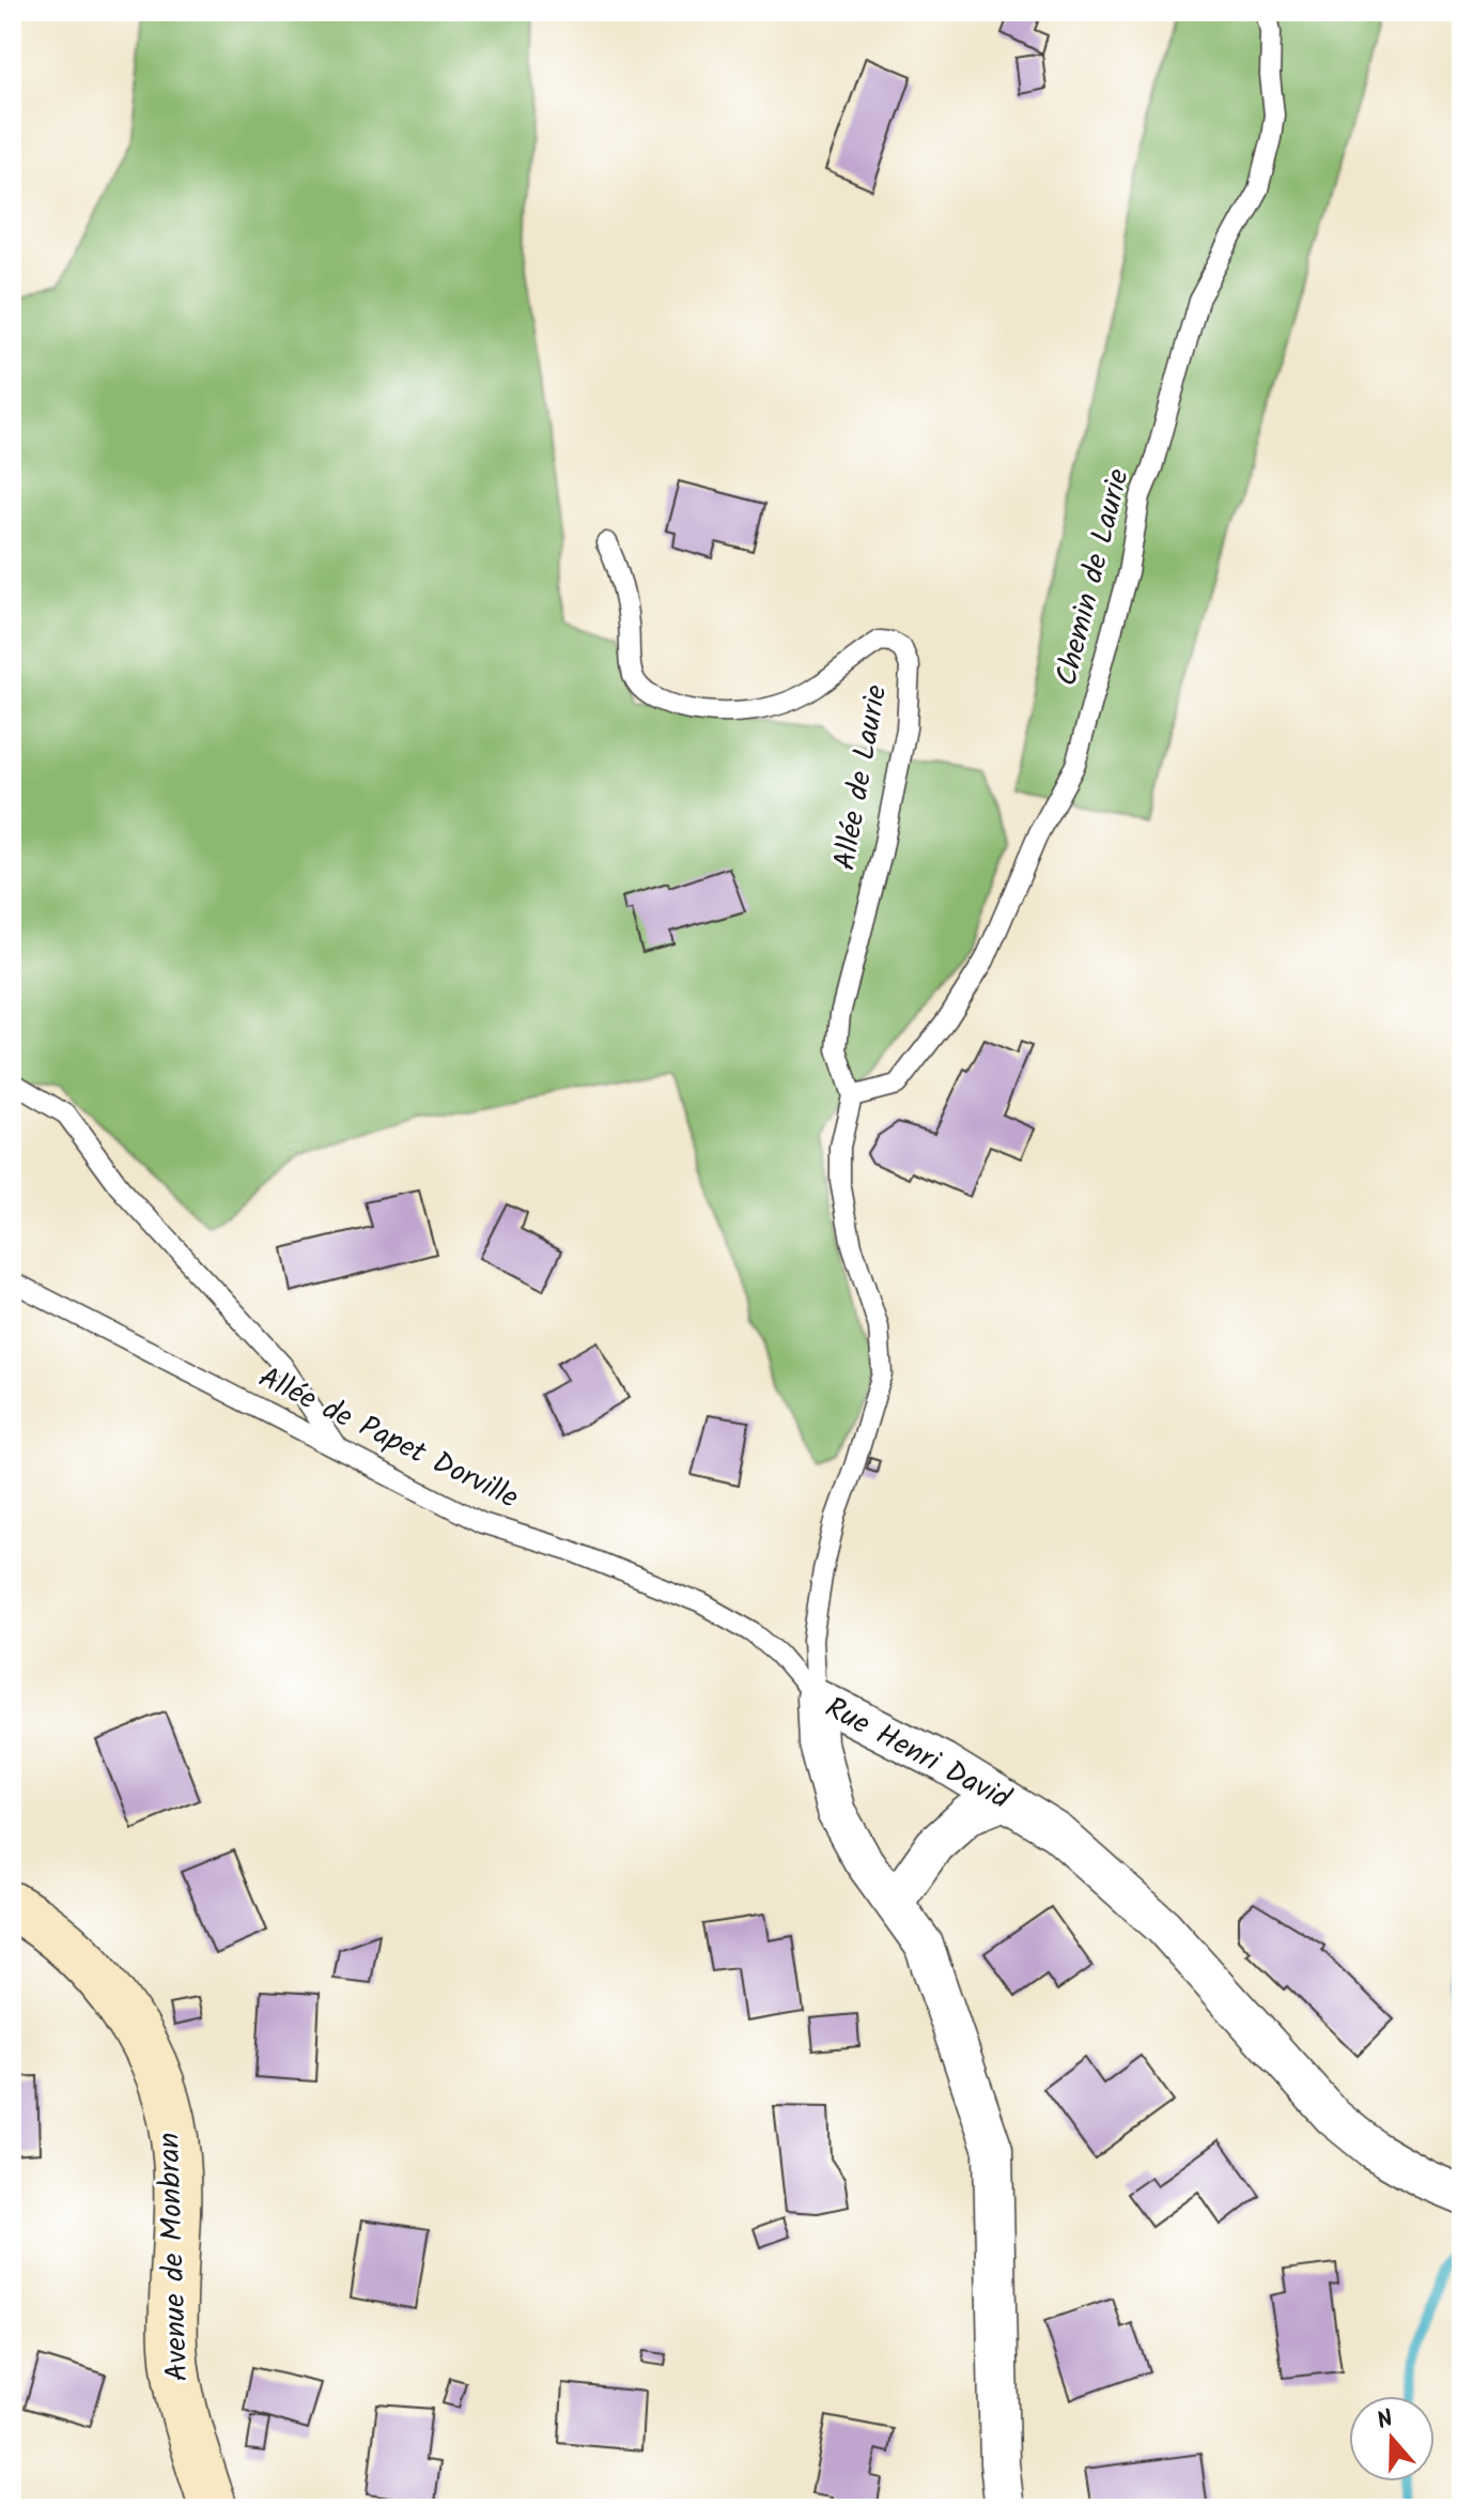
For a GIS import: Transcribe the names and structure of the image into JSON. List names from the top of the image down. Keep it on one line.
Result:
{"streets":{"street":["Rue Henri David","Avenue de Monbran"],"lane":["Chemin de Laurie","Allée de Laurie","Allée de Papet Dorville"]},"crossings":[["Chemin de Laurie","Allée de Laurie"],["Allée de Papet Dorville","Rue Henri David"]],"north":"top"}
